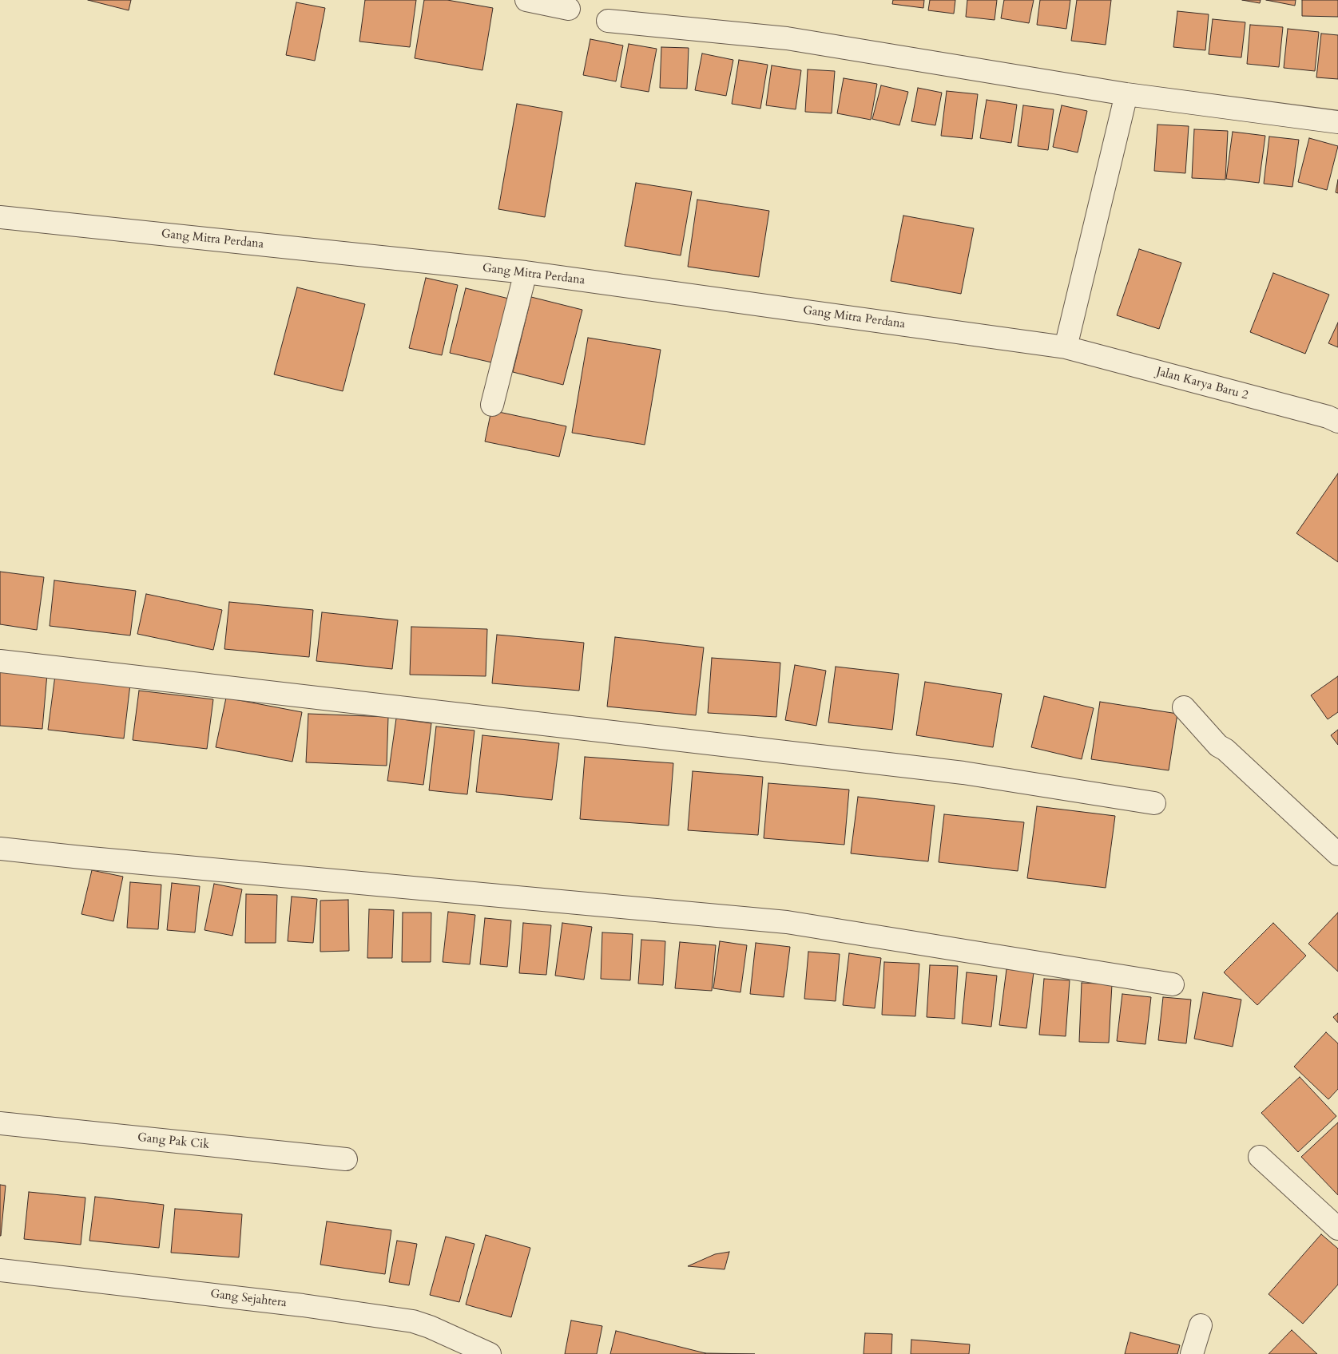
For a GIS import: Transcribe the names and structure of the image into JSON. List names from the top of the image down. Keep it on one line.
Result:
{"streets":{"street":["Gang Mitra Perdana","Jalan Karya Baru 2","Gang Pak Cik","Gang Sejahtera"]},"crossings":[["Gang Mitra Perdana","Jalan Karya Baru 2"]]}
